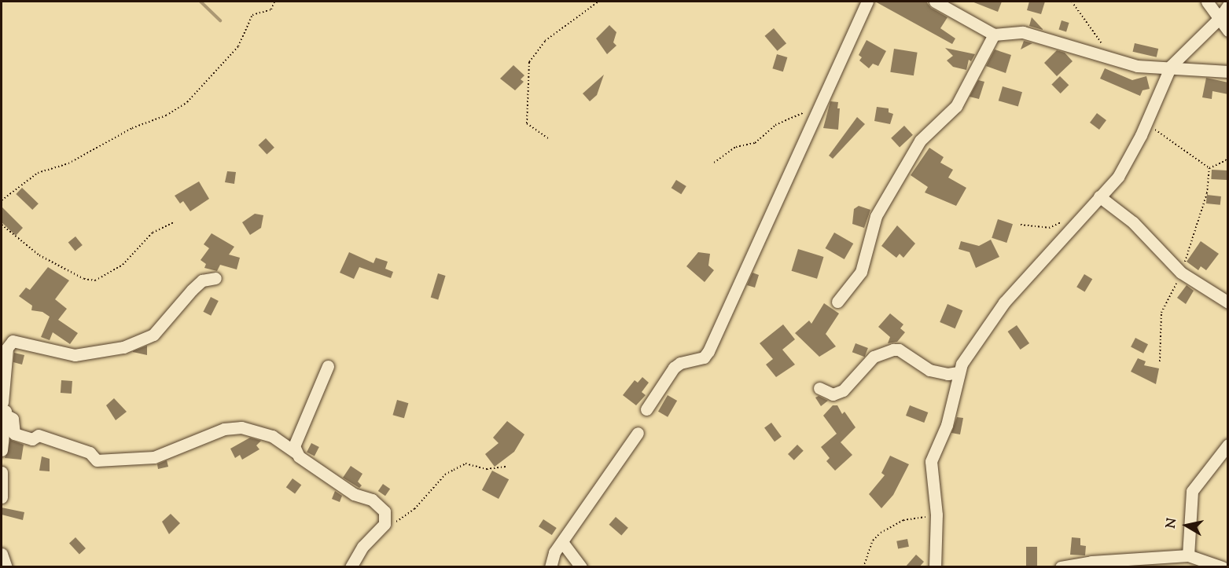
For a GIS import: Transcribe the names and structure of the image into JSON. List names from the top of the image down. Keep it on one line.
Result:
{"north":"left"}
